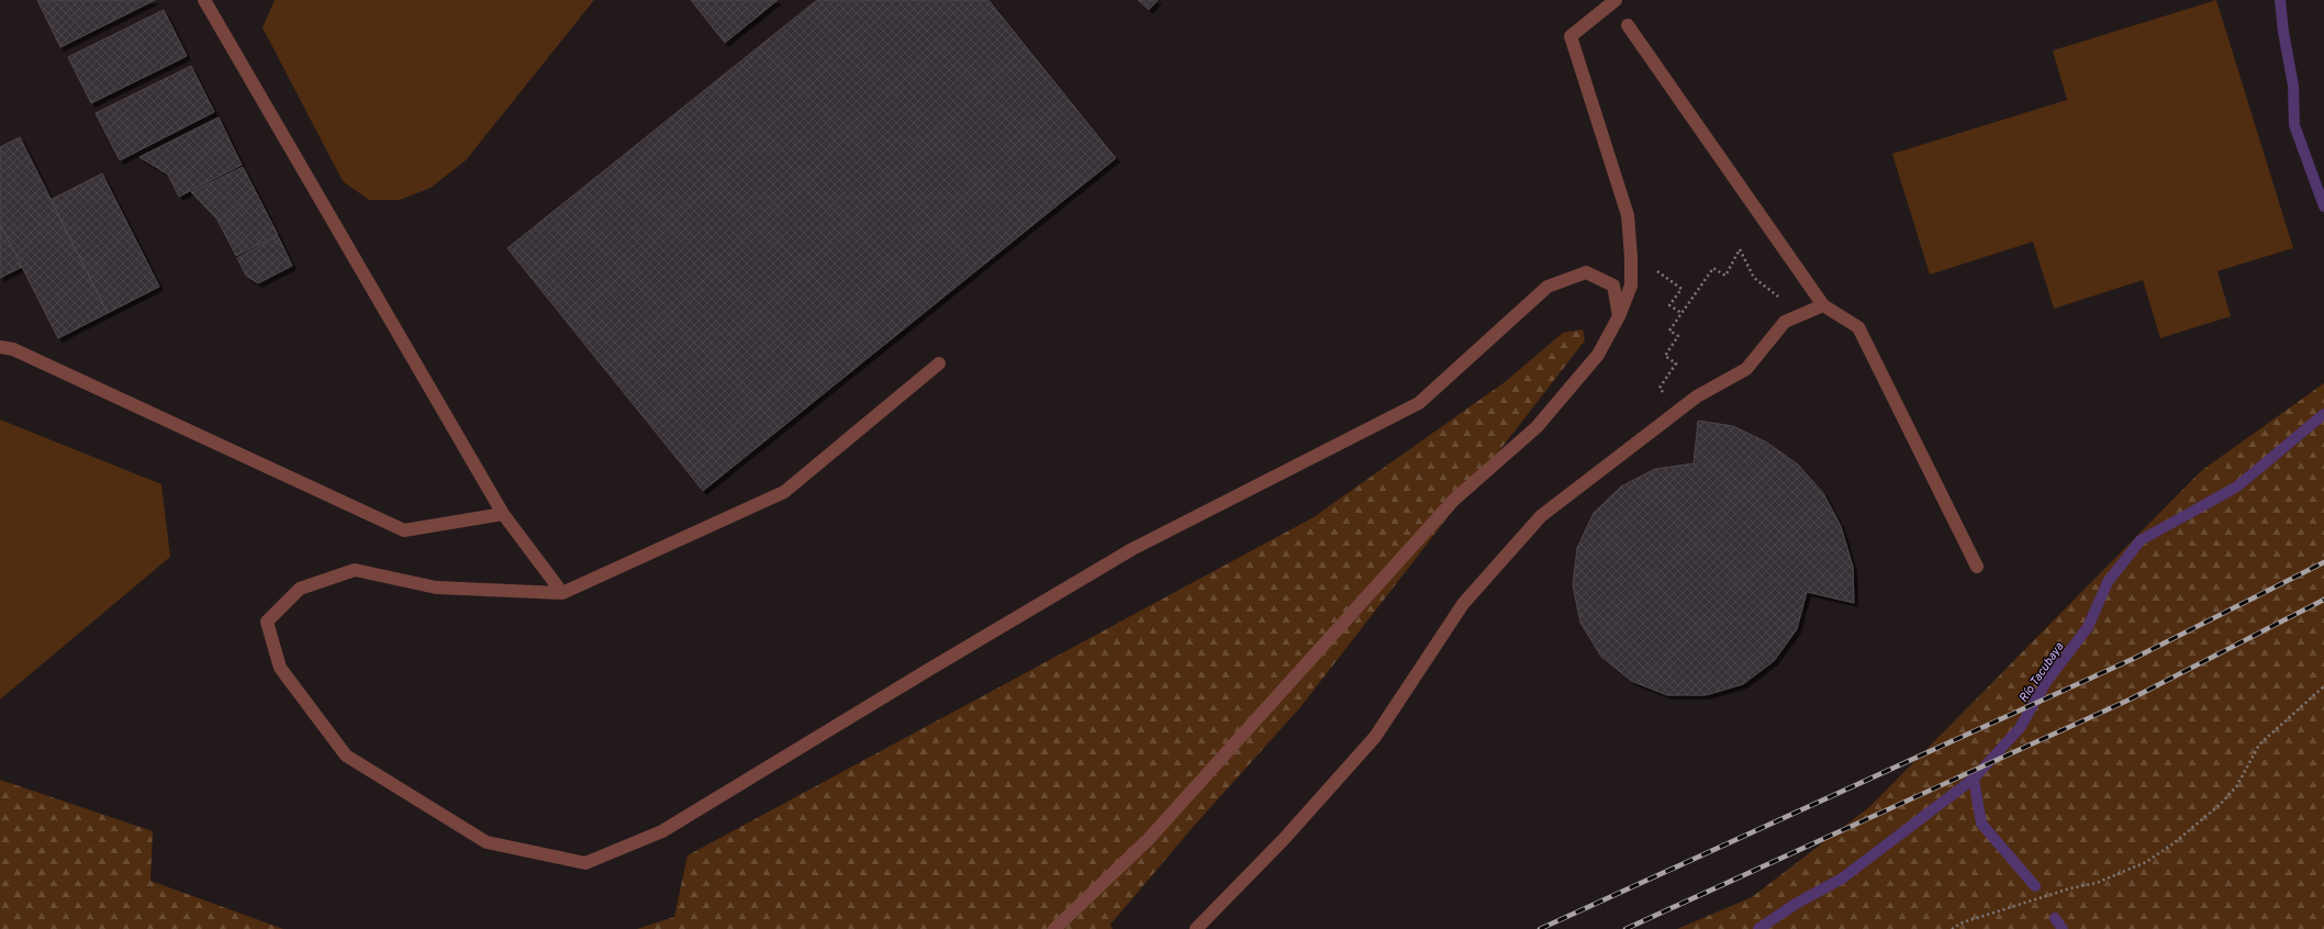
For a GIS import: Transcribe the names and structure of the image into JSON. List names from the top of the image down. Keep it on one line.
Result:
{"water":["Río Tacubaya"]}
